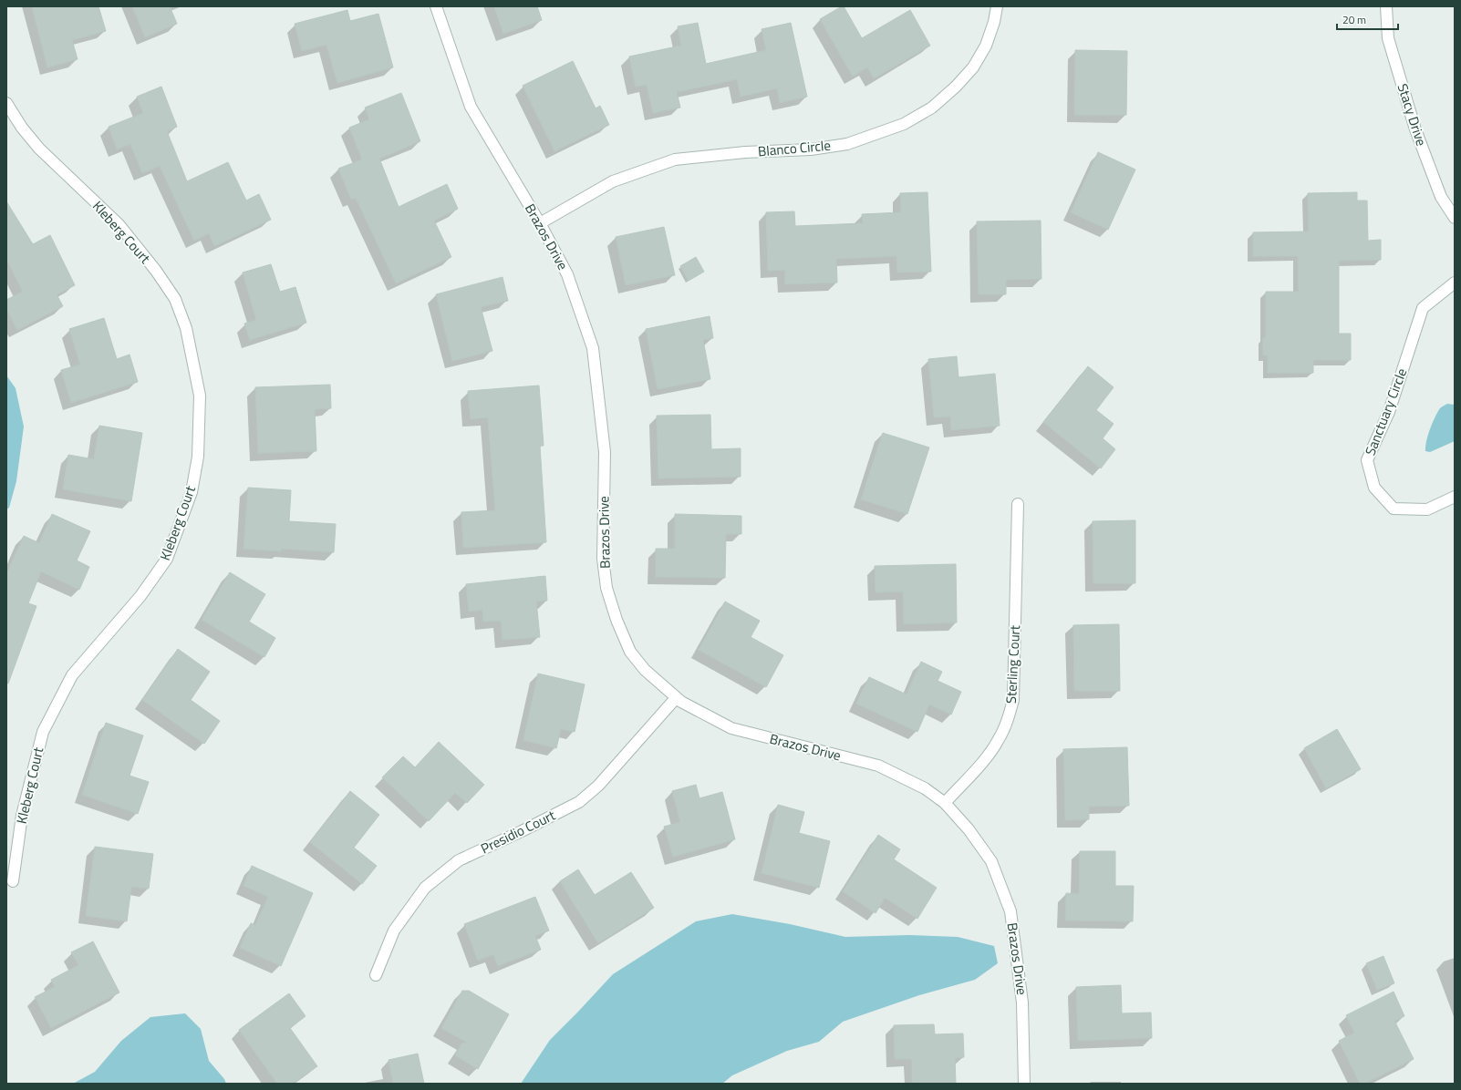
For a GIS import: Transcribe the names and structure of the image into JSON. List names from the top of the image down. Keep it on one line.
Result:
{"streets":{"street":["Stacy Drive","Blanco Circle","Kleberg Court","Brazos Drive","Sanctuary Circle","Sterling Court","Presidio Court"]},"crossings":[["Blanco Circle","Brazos Drive"],["Brazos Drive","Sterling Court"],["Brazos Drive","Presidio Court"]],"scale_bar":"20 m"}
